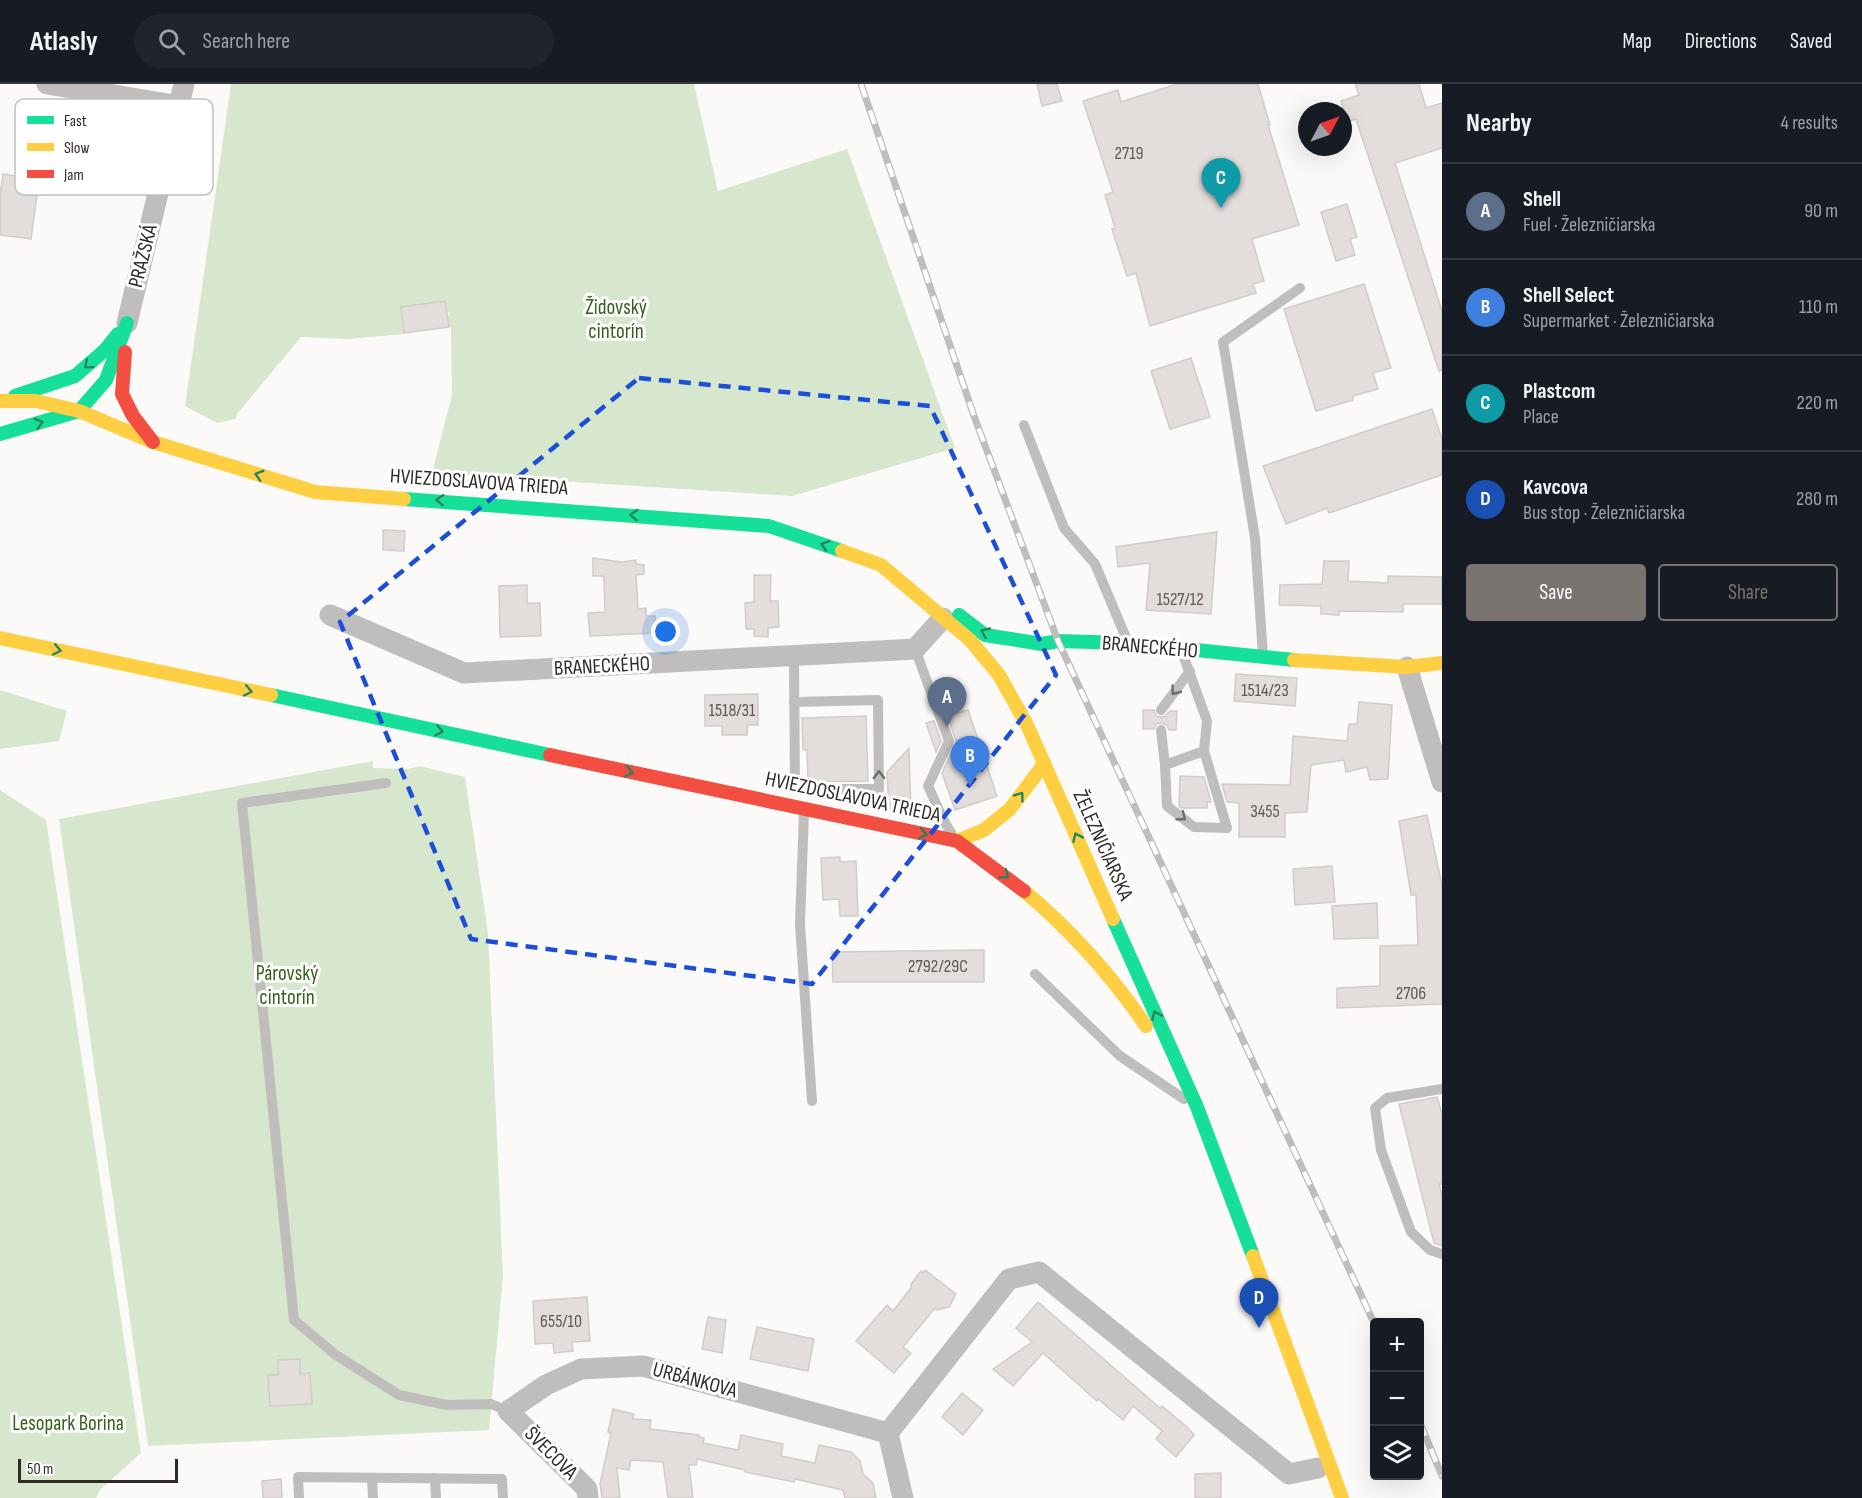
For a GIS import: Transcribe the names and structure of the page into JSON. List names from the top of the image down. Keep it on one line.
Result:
{"streets":{"street":["PRAŽSKÁ","HVIEZDOSLAVOVA TRIEDA","BRANECKÉHO","ŽELEZNIČIARSKA","URBÁNKOVA","ŠVECOVA"]},"crossings":[["HVIEZDOSLAVOVA TRIEDA","BRANECKÉHO"],["HVIEZDOSLAVOVA TRIEDA","ŽELEZNIČIARSKA"],["URBÁNKOVA","ŠVECOVA"]],"parks":["Židovský cintorín","Párovský cintorín","Lesopark Borina"],"house_numbers":["2719","1527/12","1514/23","1518/31","3455","2792/29C","2706","655/10"],"legend":["Fast","Slow","Jam"],"scale_bar":"50 m","north":"top right","page":{"header":"Atlasly","search":"Search here","nav":["Map","Directions","Saved"],"heading":["Nearby","4 results"],"pins":["C","A","B","D"],"list":[{"mark":"A","name":"Shell","note":"Fuel · Železničiarska","value":"90 m"},{"mark":"B","name":"Shell Select","note":"Supermarket · Železničiarska","value":"110 m"},{"mark":"C","name":"Plastcom","note":"Place","value":"220 m"},{"mark":"D","name":"Kavcova","note":"Bus stop · Železničiarska","value":"280 m"}],"buttons":["Save","Share"],"map_buttons":["+","−"],"scale":"50 m"}}
